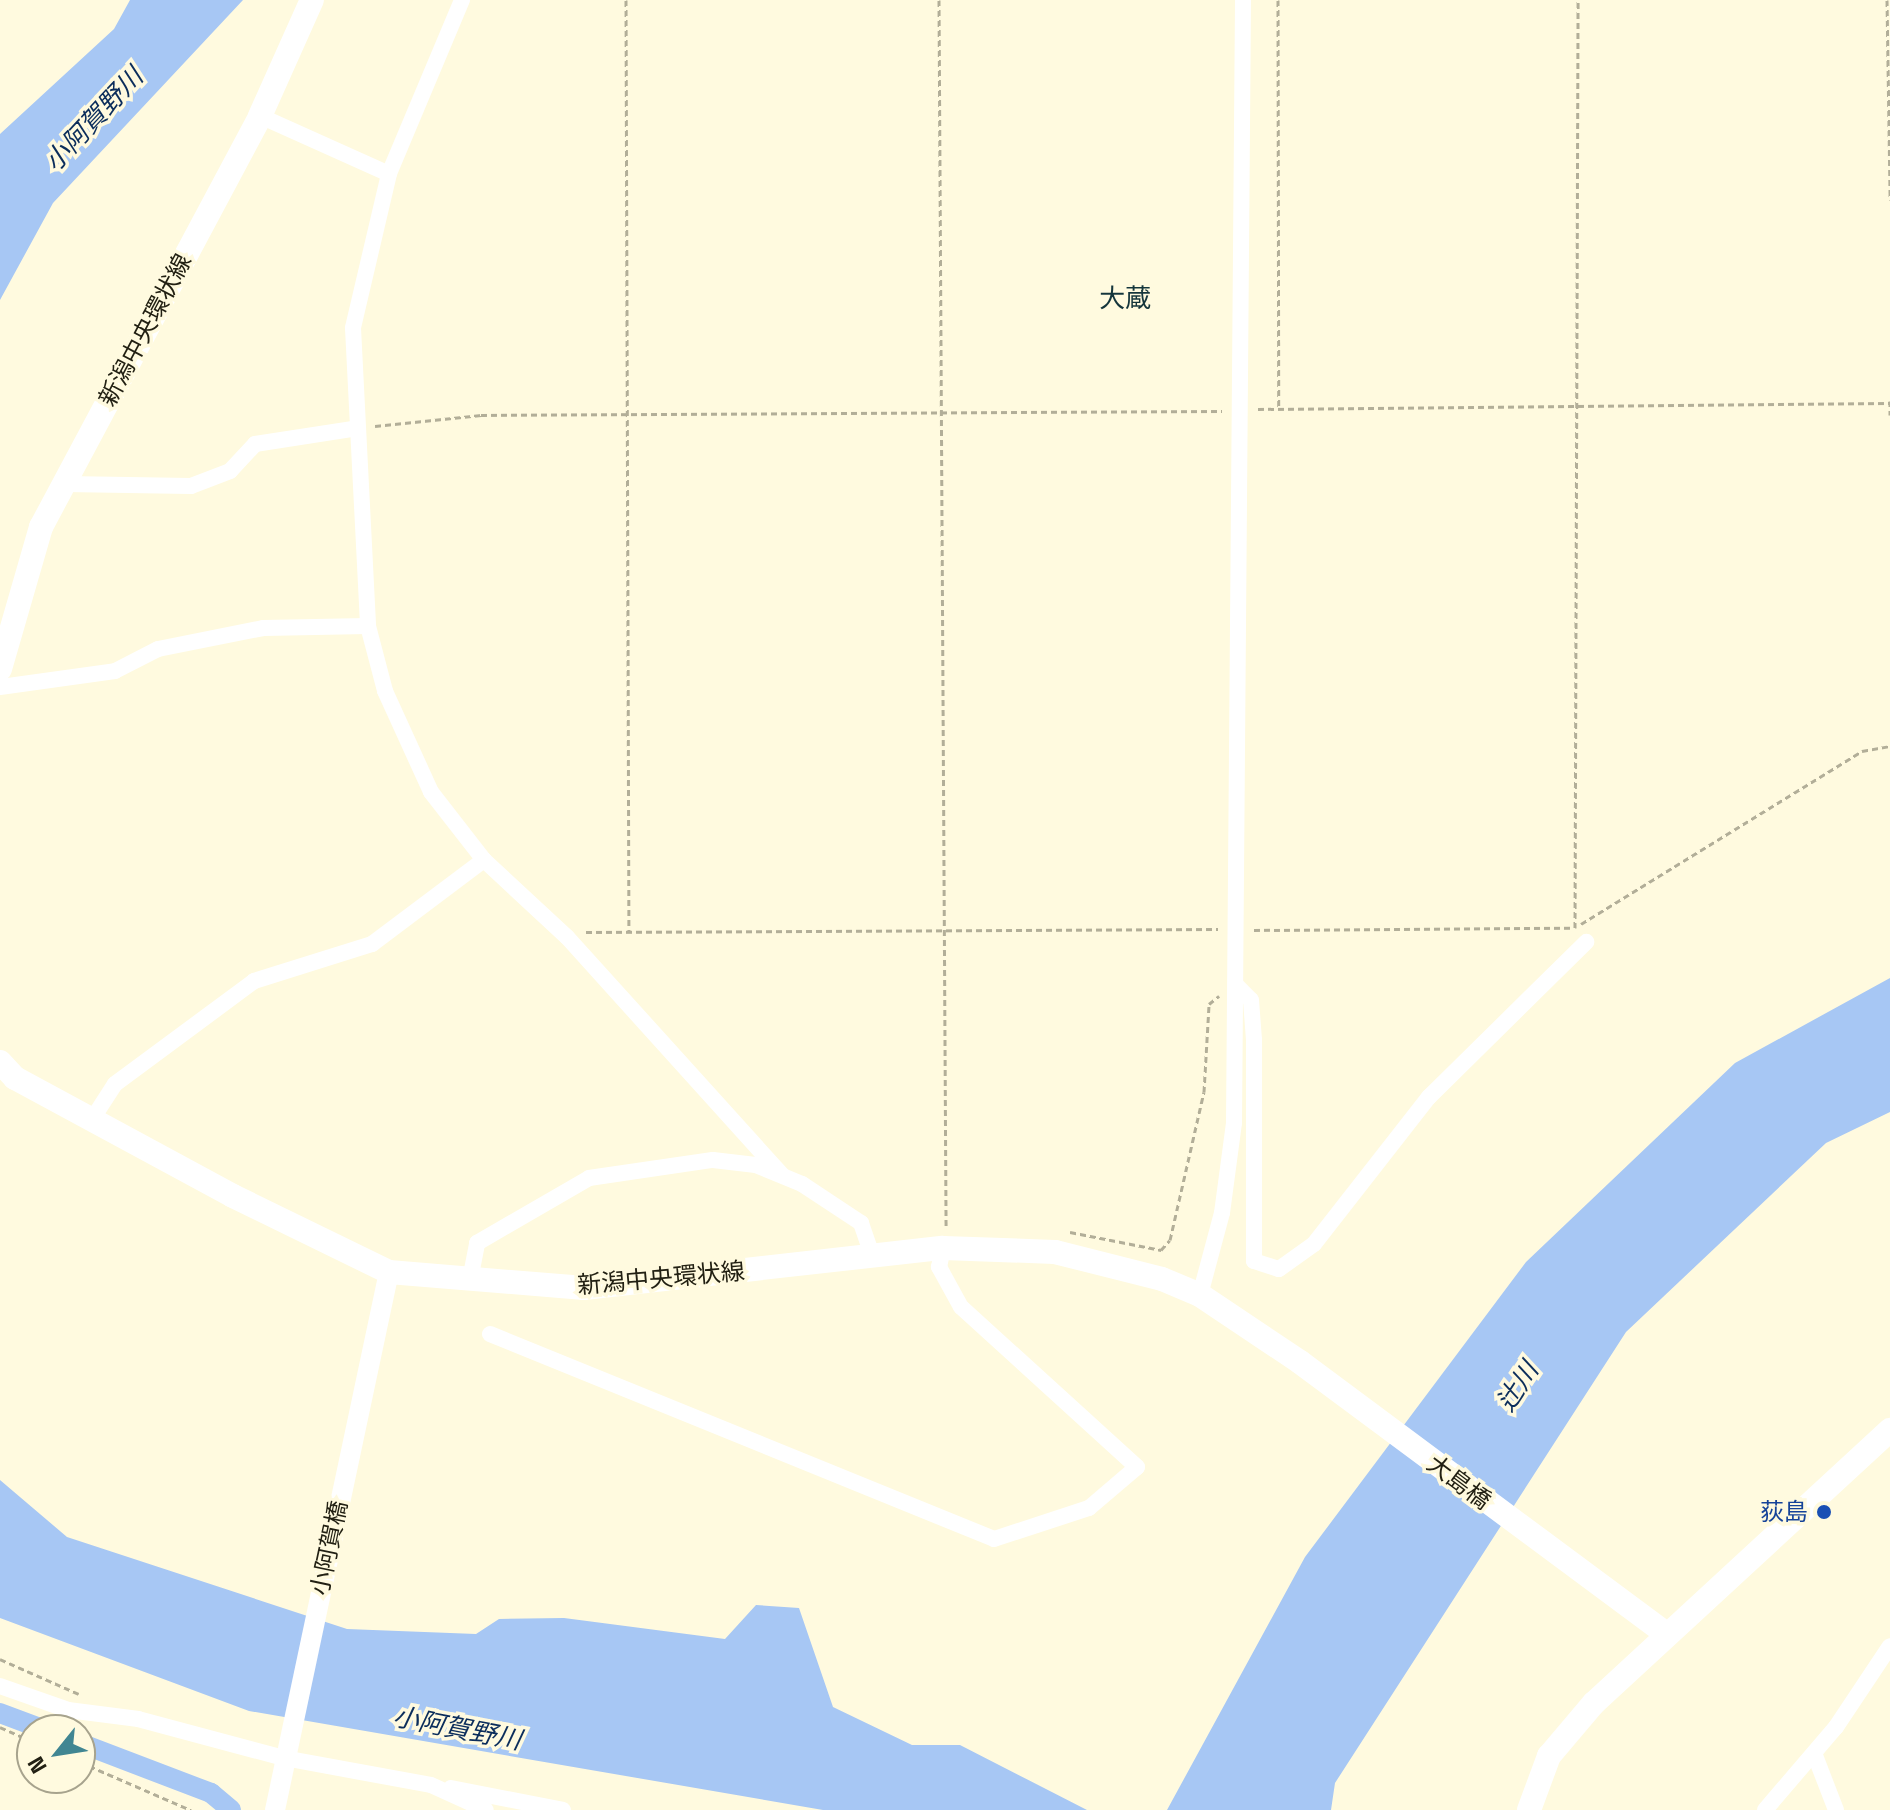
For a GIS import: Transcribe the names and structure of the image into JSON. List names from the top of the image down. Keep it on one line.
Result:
{"streets":{"main road":["新潟中央環状線","大島橋"],"street":["小阿賀橋"]},"crossings":[["新潟中央環状線","大島橋"],["新潟中央環状線","小阿賀橋"]],"districts":["大蔵"],"water":["小阿賀野川","辻川"],"places":["荻島"],"north":"bottom left"}
